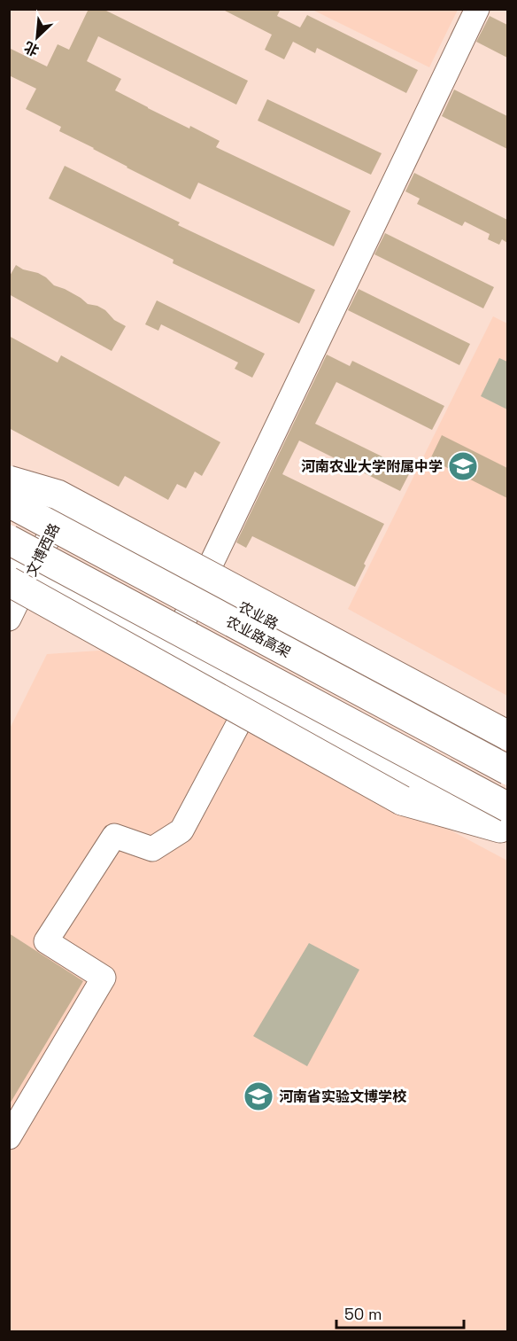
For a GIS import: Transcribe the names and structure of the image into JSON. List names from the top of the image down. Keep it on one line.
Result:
{"streets":{"highway":["农业路高架"],"street":["文博西路","农业路"]},"crossings":[["文博西路","农业路"]],"places":{"school or university":["河南农业大学附属中学","河南省实验文博学校"]},"scale_bar":"50 m","north":"bottom left"}
